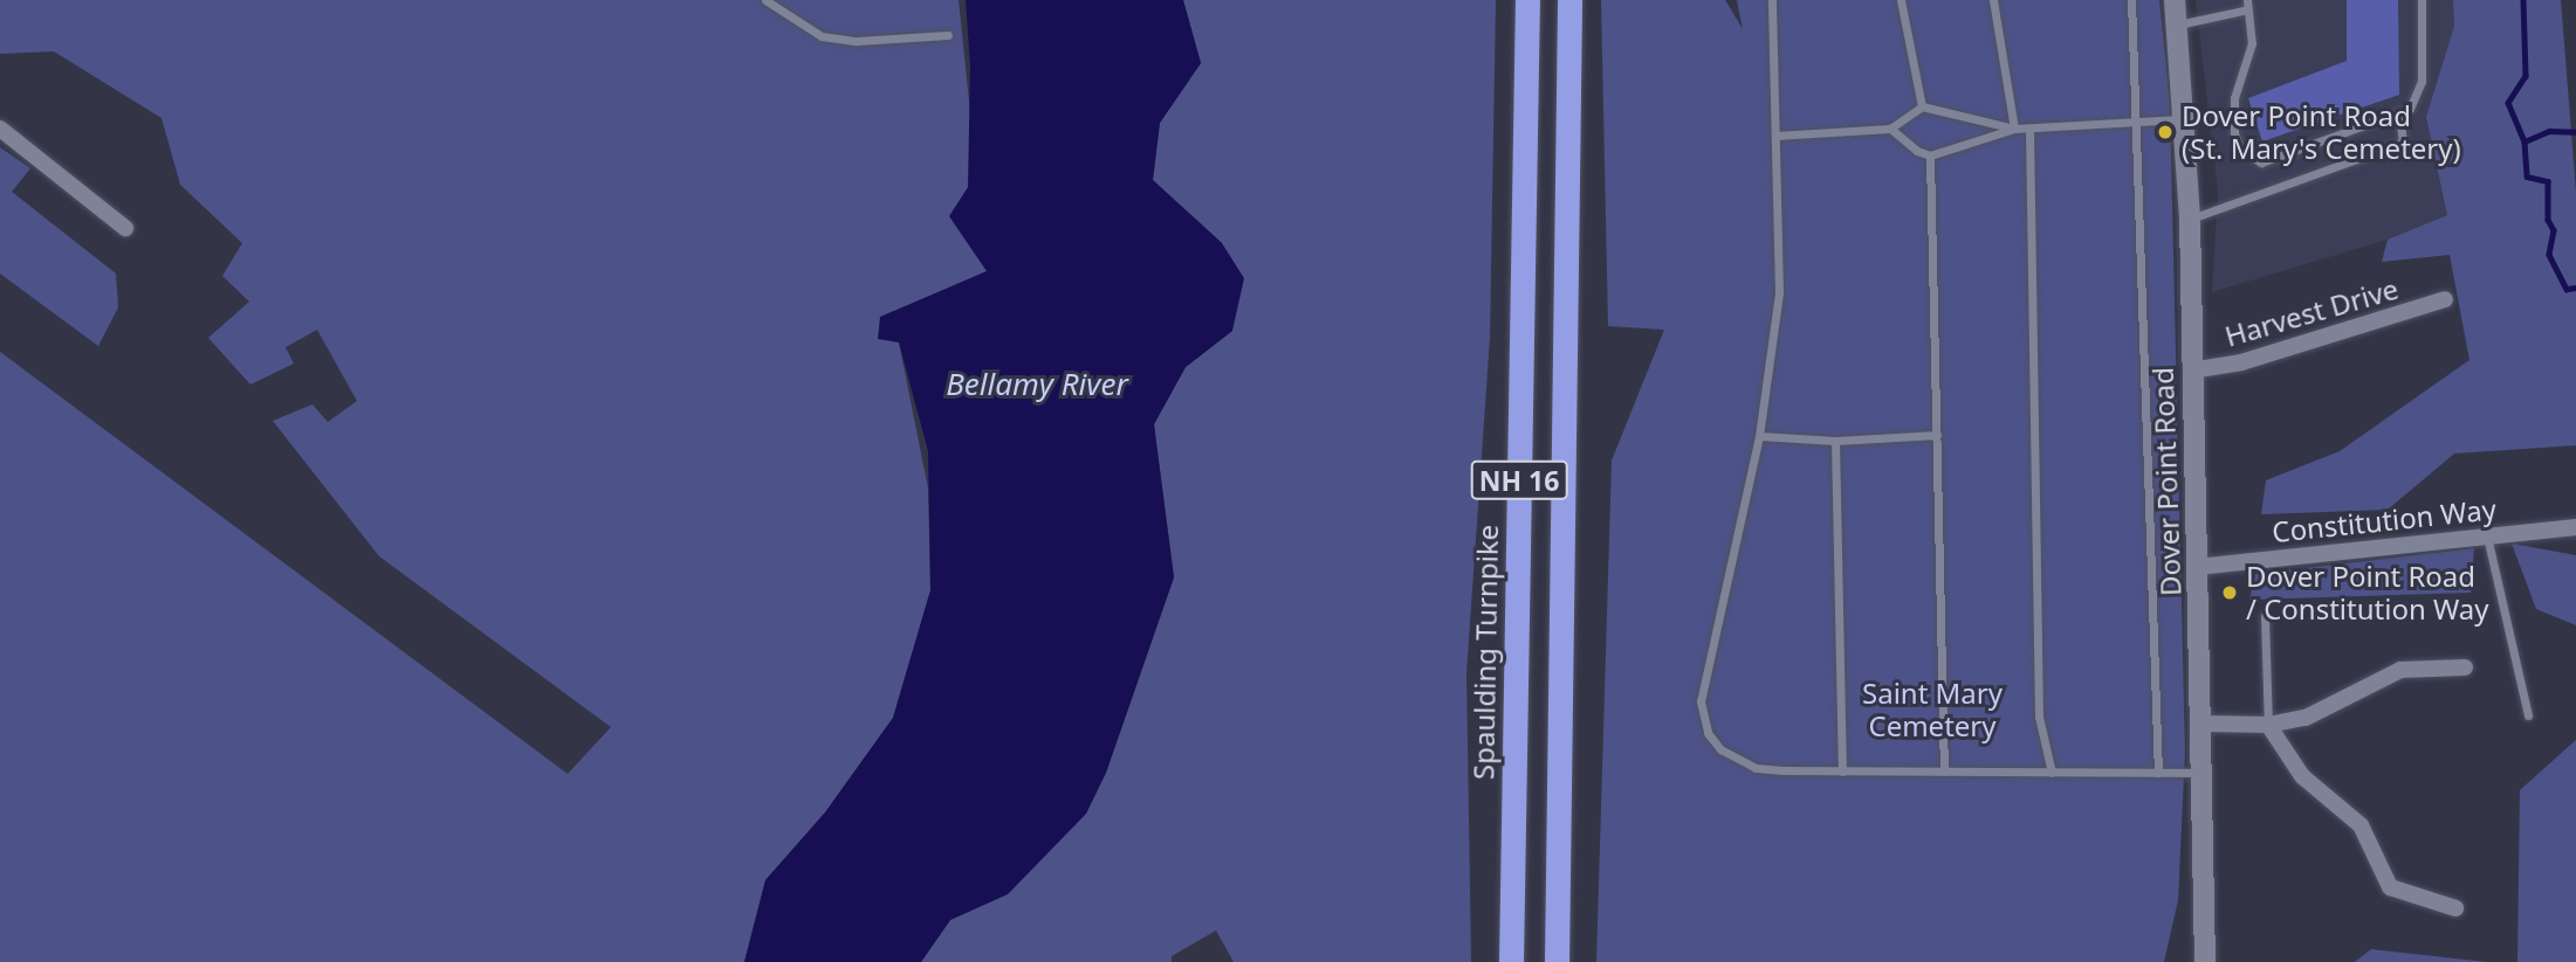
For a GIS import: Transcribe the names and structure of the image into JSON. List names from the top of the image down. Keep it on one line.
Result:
{"streets":{"highway":["NH 16","Spaulding Turnpike"],"main road":["Dover Point Road"],"street":["Harvest Drive","Constitution Way"]},"crossings":[["Harvest Drive","Dover Point Road"],["Dover Point Road","Constitution Way"]],"water":["Bellamy River"],"parks":["Saint Mary Cemetery"],"places":["Dover Point Road (St. Mary's Cemetery)","Dover Point Road / Constitution Way"]}
